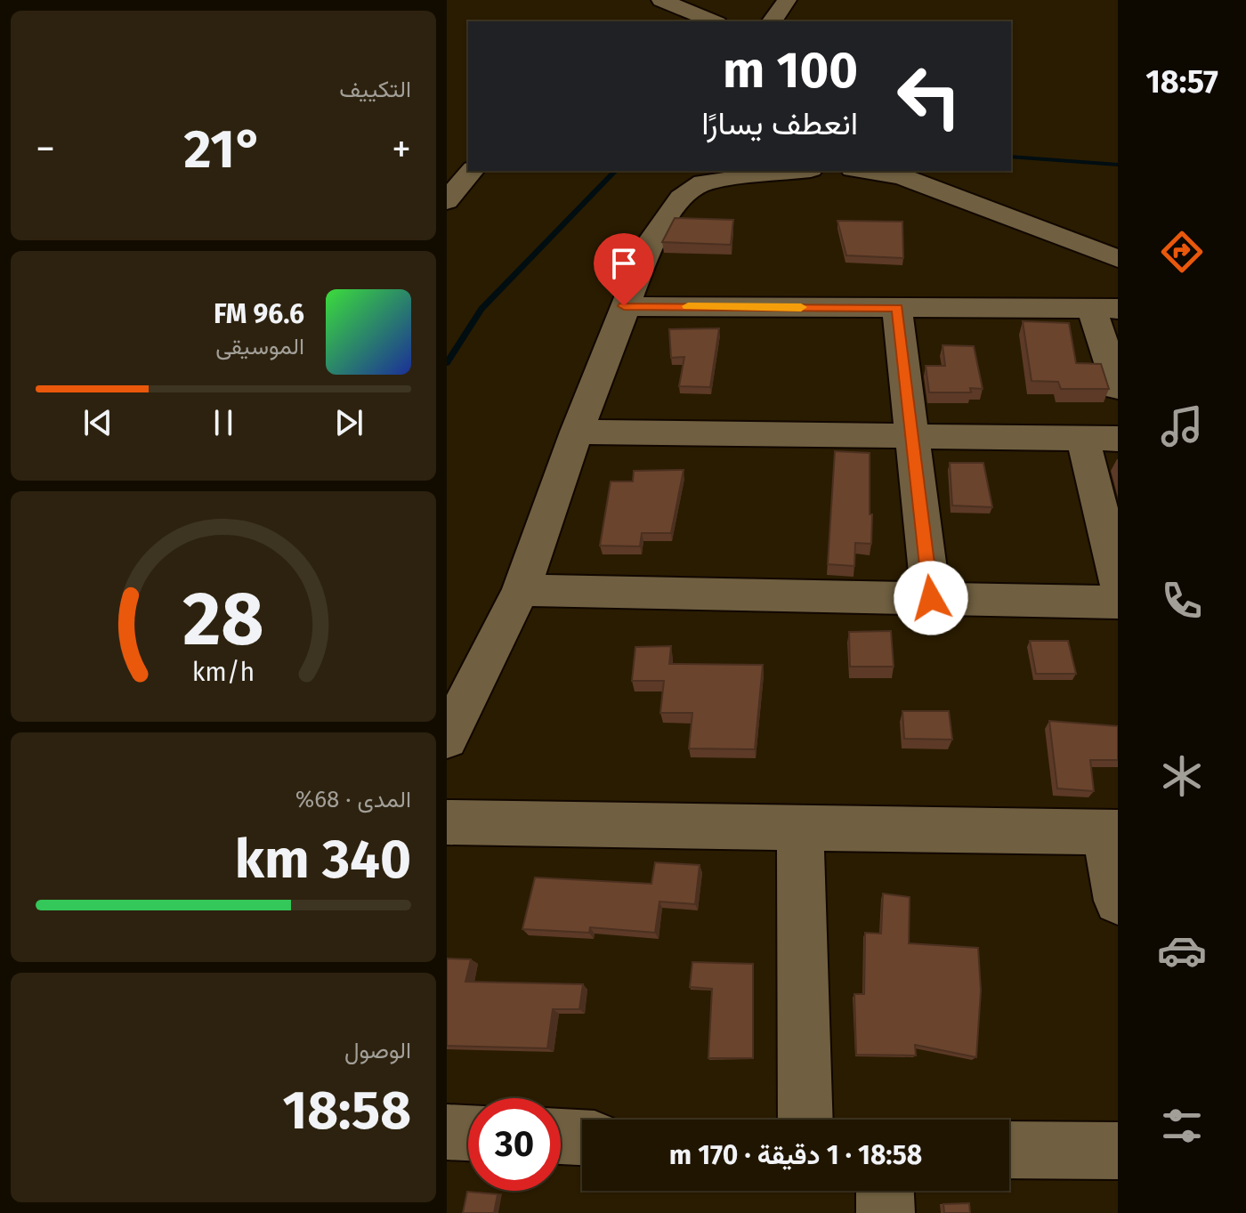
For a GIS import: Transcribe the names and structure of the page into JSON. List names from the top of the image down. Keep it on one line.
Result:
{"page":{"tabs":"18:57","tile":["التكييف",["المدى · 68%","340 km"],["الوصول","18:58"]],"turn":["100 m","انعطف يسارًا"],"heat":["−","21°","+"],"song":["96.6 FM","الموسيقى"],"limit":"30","trip":"18:58 · 1 دقيقة · 170 m","gauge":["28","km/h"]}}
